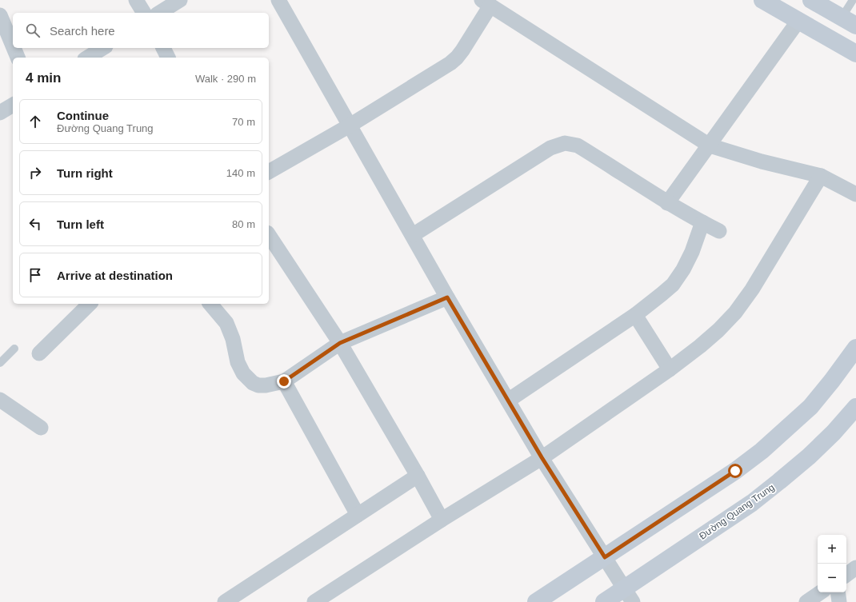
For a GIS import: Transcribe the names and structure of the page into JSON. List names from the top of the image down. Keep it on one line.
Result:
{"streets":{"main road":["Đường Quang Trung"]},"page":{"search":"Search here","heading":["4 min","Walk · 290 m"],"list":[["Continue","Đường Quang Trung","70 m"],["Turn right","140 m"],["Turn left","80 m"],"Arrive at destination"],"map_buttons":["+","−"]}}
